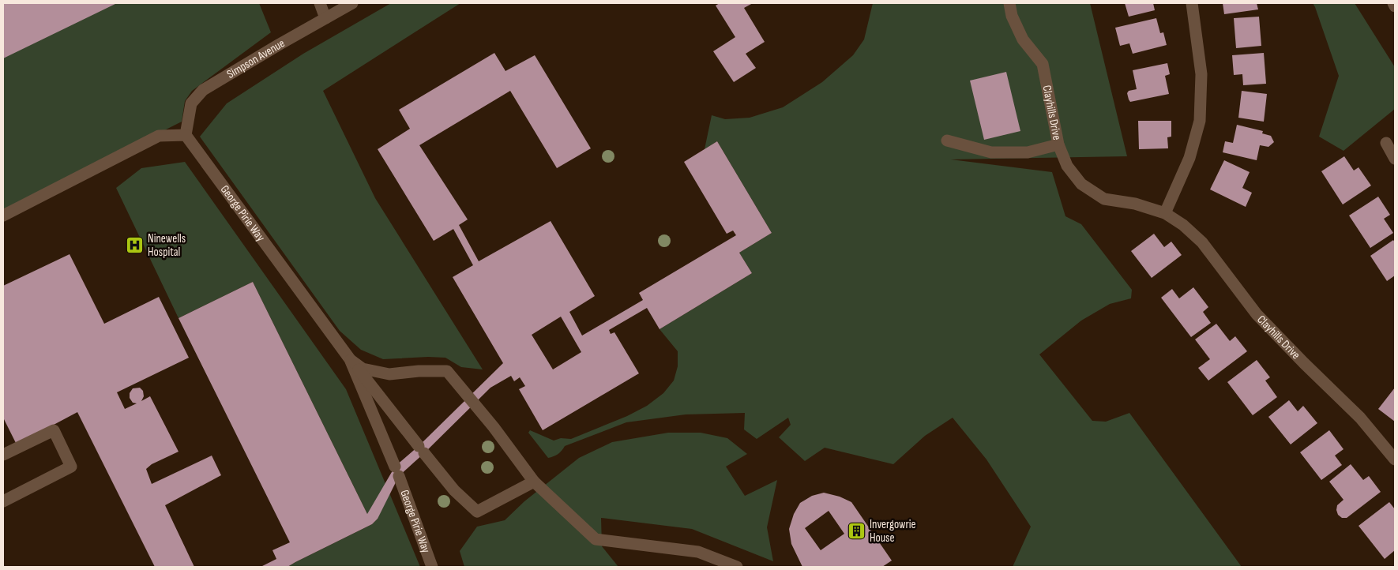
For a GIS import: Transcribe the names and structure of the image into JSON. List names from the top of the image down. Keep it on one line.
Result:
{"streets":{"street":["Simpson Avenue","Clayhills Drive","George Pirie Way"]},"crossings":[["Simpson Avenue","George Pirie Way"]],"places":{"hospital":["Ninewells Hospital"],"building":["Invergowrie House"]}}
